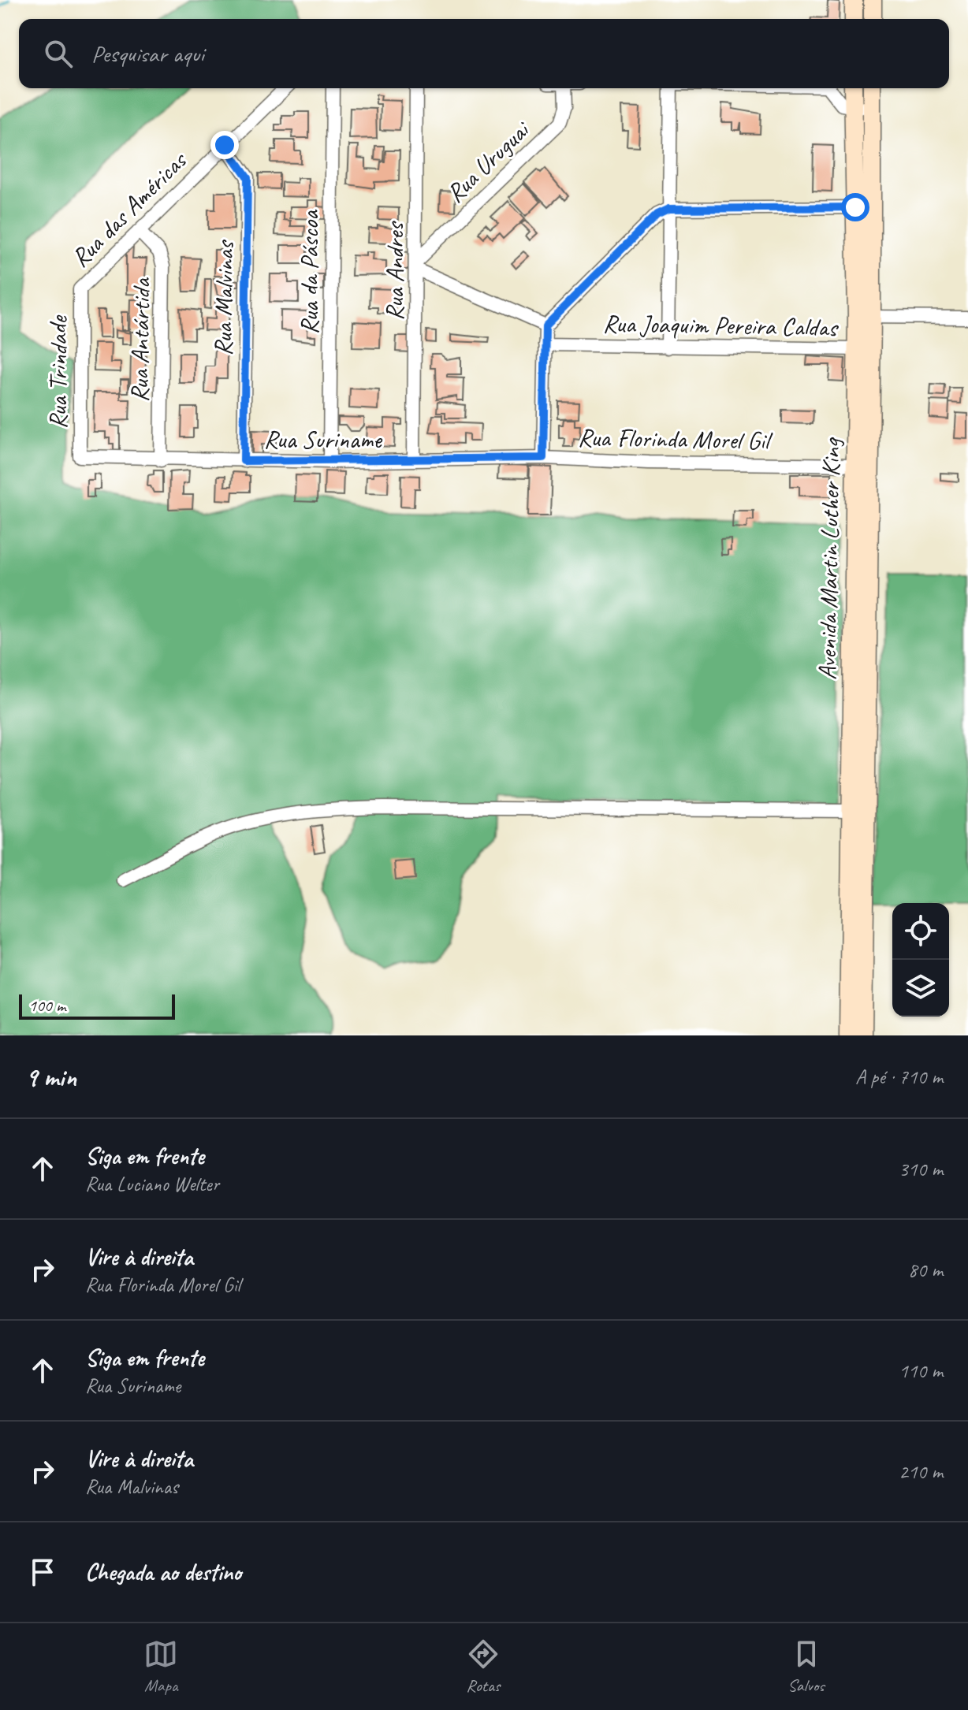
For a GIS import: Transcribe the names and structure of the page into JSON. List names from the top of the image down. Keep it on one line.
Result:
{"streets":{"main road":["Avenida Martin Luther King"],"street":["Rua Uruguai","Rua das Américas","Rua Andres","Rua da Páscoa","Rua Malvinas","Rua Joaquim Pereira Caldas","Rua Antártida","Rua Trindade","Rua Suriname","Rua Florinda Morel Gil"]},"crossings":[["Rua Uruguai","Rua Andres"],["Rua das Américas","Rua Malvinas"],["Rua das Américas","Rua Antártida"],["Rua das Américas","Rua Trindade"],["Rua Andres","Rua Suriname"],["Rua Andres","Rua Florinda Morel Gil"],["Rua da Páscoa","Rua Suriname"],["Rua Malvinas","Rua Suriname"],["Rua Joaquim Pereira Caldas","Avenida Martin Luther King"],["Rua Antártida","Rua Suriname"],["Rua Trindade","Rua Suriname"],["Rua Suriname","Rua Florinda Morel Gil"],["Rua Florinda Morel Gil","Avenida Martin Luther King"]],"scale_bar":"100 m","page":{"search":"Pesquisar aqui","scale":"100 m","heading":["9 min","A pé · 710 m"],"list":[["Siga em frente","Rua Luciano Welter","310 m"],["Vire à direita","Rua Florinda Morel Gil","80 m"],["Siga em frente","Rua Suriname","110 m"],["Vire à direita","Rua Malvinas","210 m"],"Chegada ao destino"],"nav":["Mapa","Rotas","Salvos"]}}
